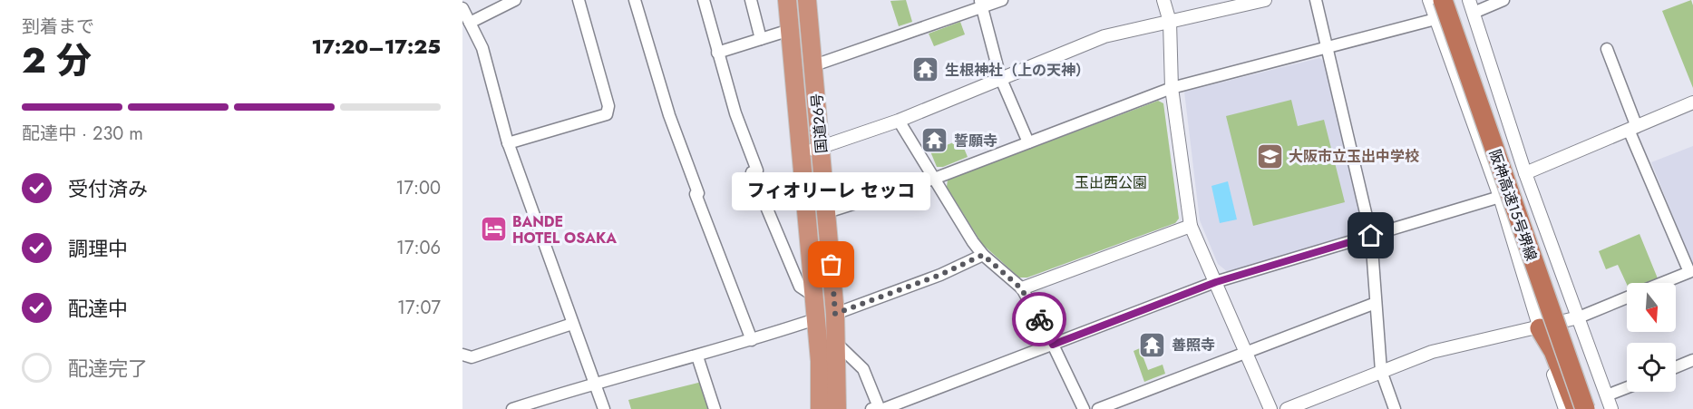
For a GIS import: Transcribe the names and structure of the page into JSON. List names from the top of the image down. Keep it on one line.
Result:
{"streets":{"highway":["国道26号","阪神高速15号堺線"]},"parks":["玉出西公園"],"places":{"temple":["生根神社（上の天神）","誓願寺","善照寺"],"school or university":["大阪市立玉出中学校"],"hotel":["BANDE HOTEL OSAKA"],"other":["フィオリーレ セッコ"]},"north":"bottom","page":{"heading":["2 分","到着まで","17:20–17:25"],"bar":"配達中 · 230 m","list":[["受付済み","17:00"],["調理中","17:06"],["配達中","17:07"],"配達完了"],"bubble":"フィオリーレ セッコ"}}
